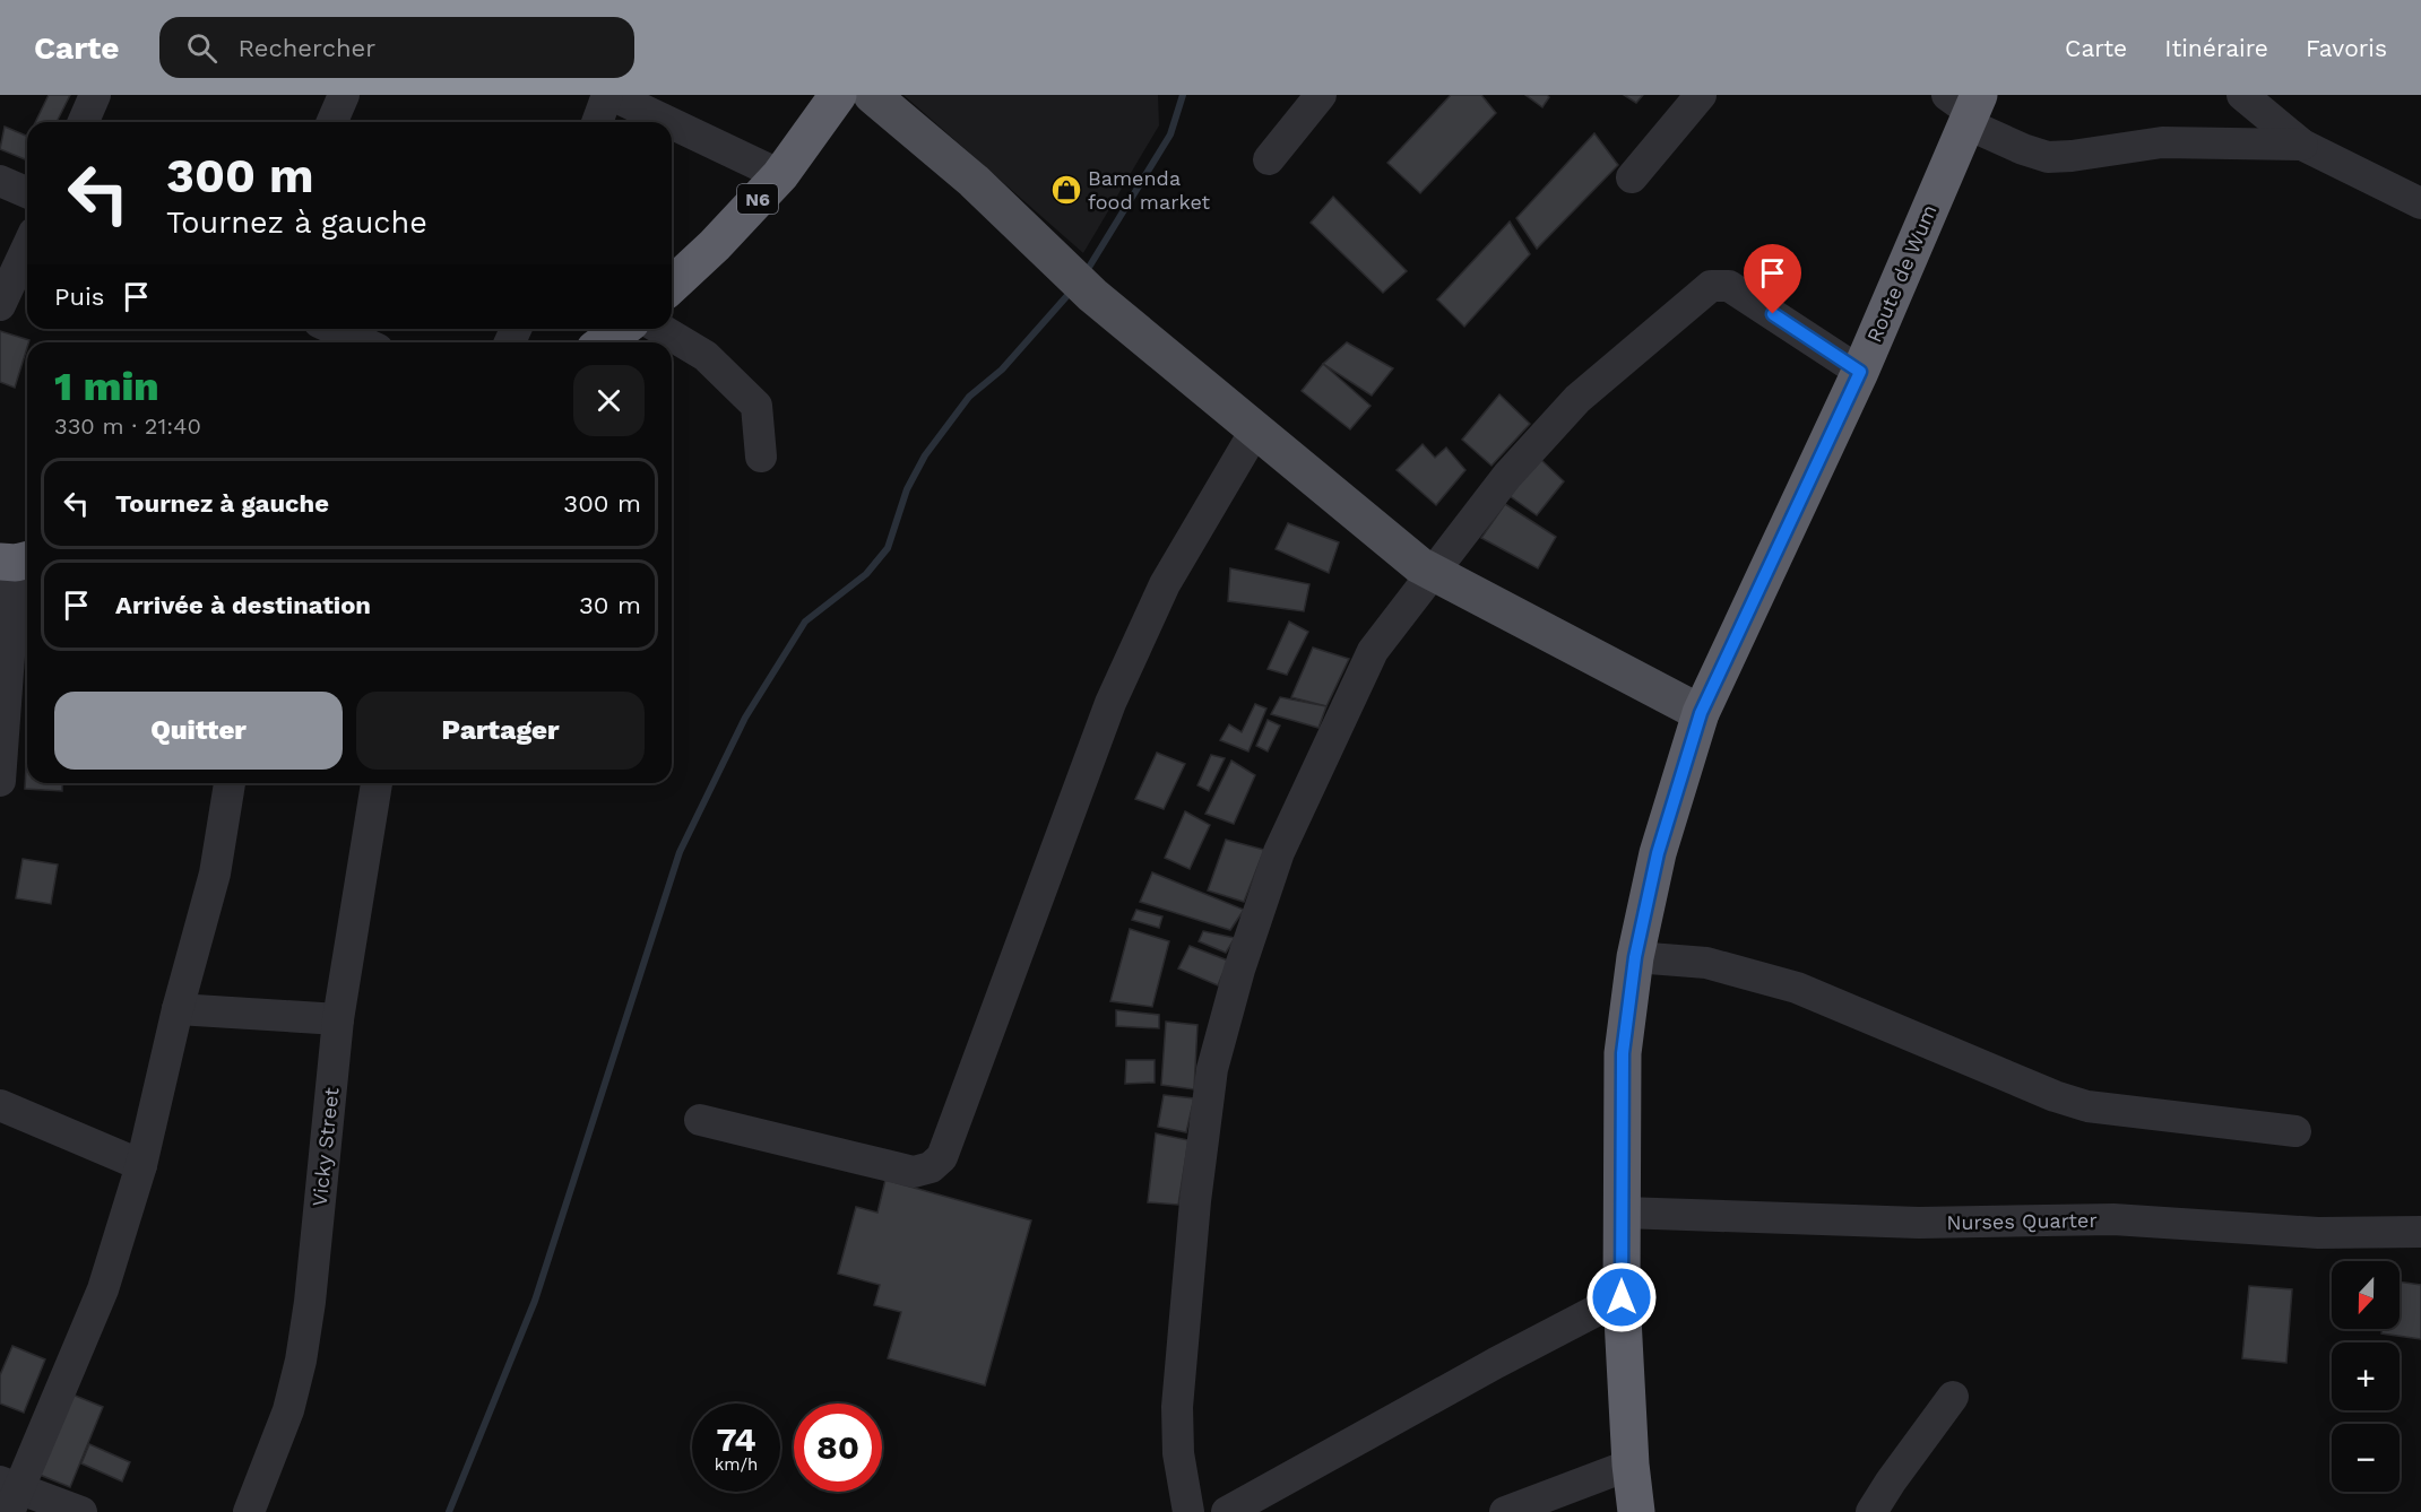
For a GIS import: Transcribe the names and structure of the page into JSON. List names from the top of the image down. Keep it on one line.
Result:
{"streets":{"highway":["N6","Route de Wum"],"street":["Vicky Street","Nurses Quarter"]},"crossings":[["Route de Wum","Nurses Quarter"]],"places":{"shop":["Bamenda food market"]},"north":"bottom","page":{"header":"Carte","search":"Rechercher","nav":["Carte","Itinéraire","Favoris"],"turn":["300 m","Tournez à gauche"],"then":"Puis","heading":["1 min","330 m · 21:40"],"list":[{"name":"Tournez à gauche","value":"300 m"},{"name":"Arrivée à destination","value":"30 m"}],"buttons":["Quitter","Partager"],"map_buttons":["+","−"],"speed":"74 km/h","limit":"80"}}
